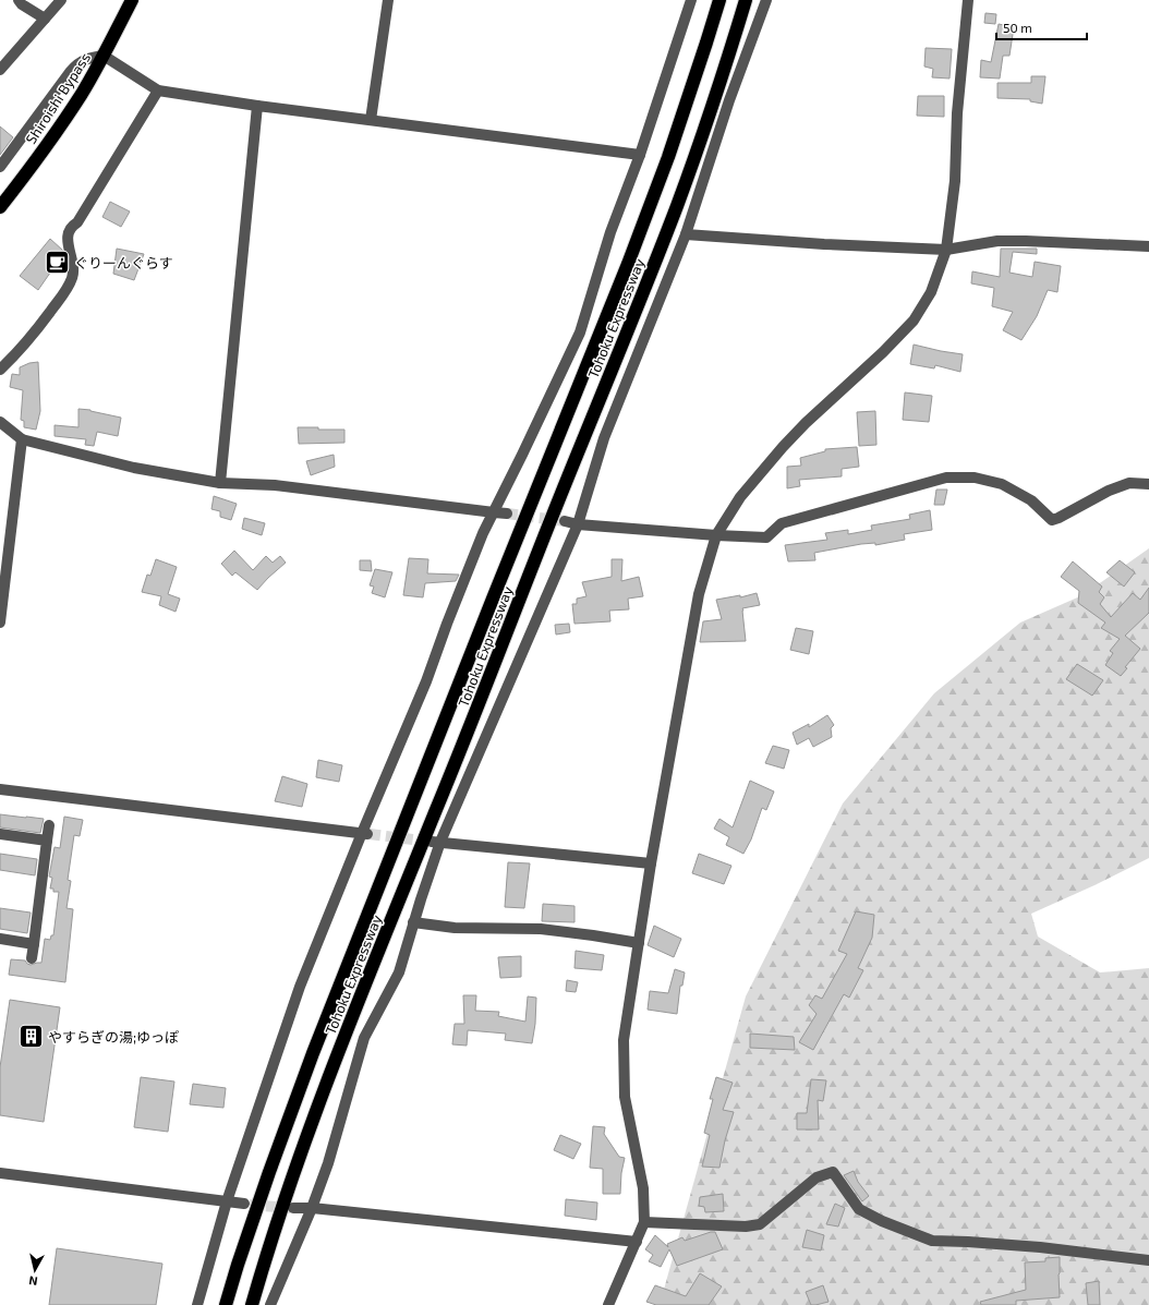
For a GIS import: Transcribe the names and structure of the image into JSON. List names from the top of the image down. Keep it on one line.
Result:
{"streets":{"highway":["Shiroishi Bypass","Tohoku Expressway"]},"places":{"cafe":["ぐりーんぐらす"],"building":["やすらぎの湯;ゆっぽ"]},"scale_bar":"50 m","north":"bottom"}
